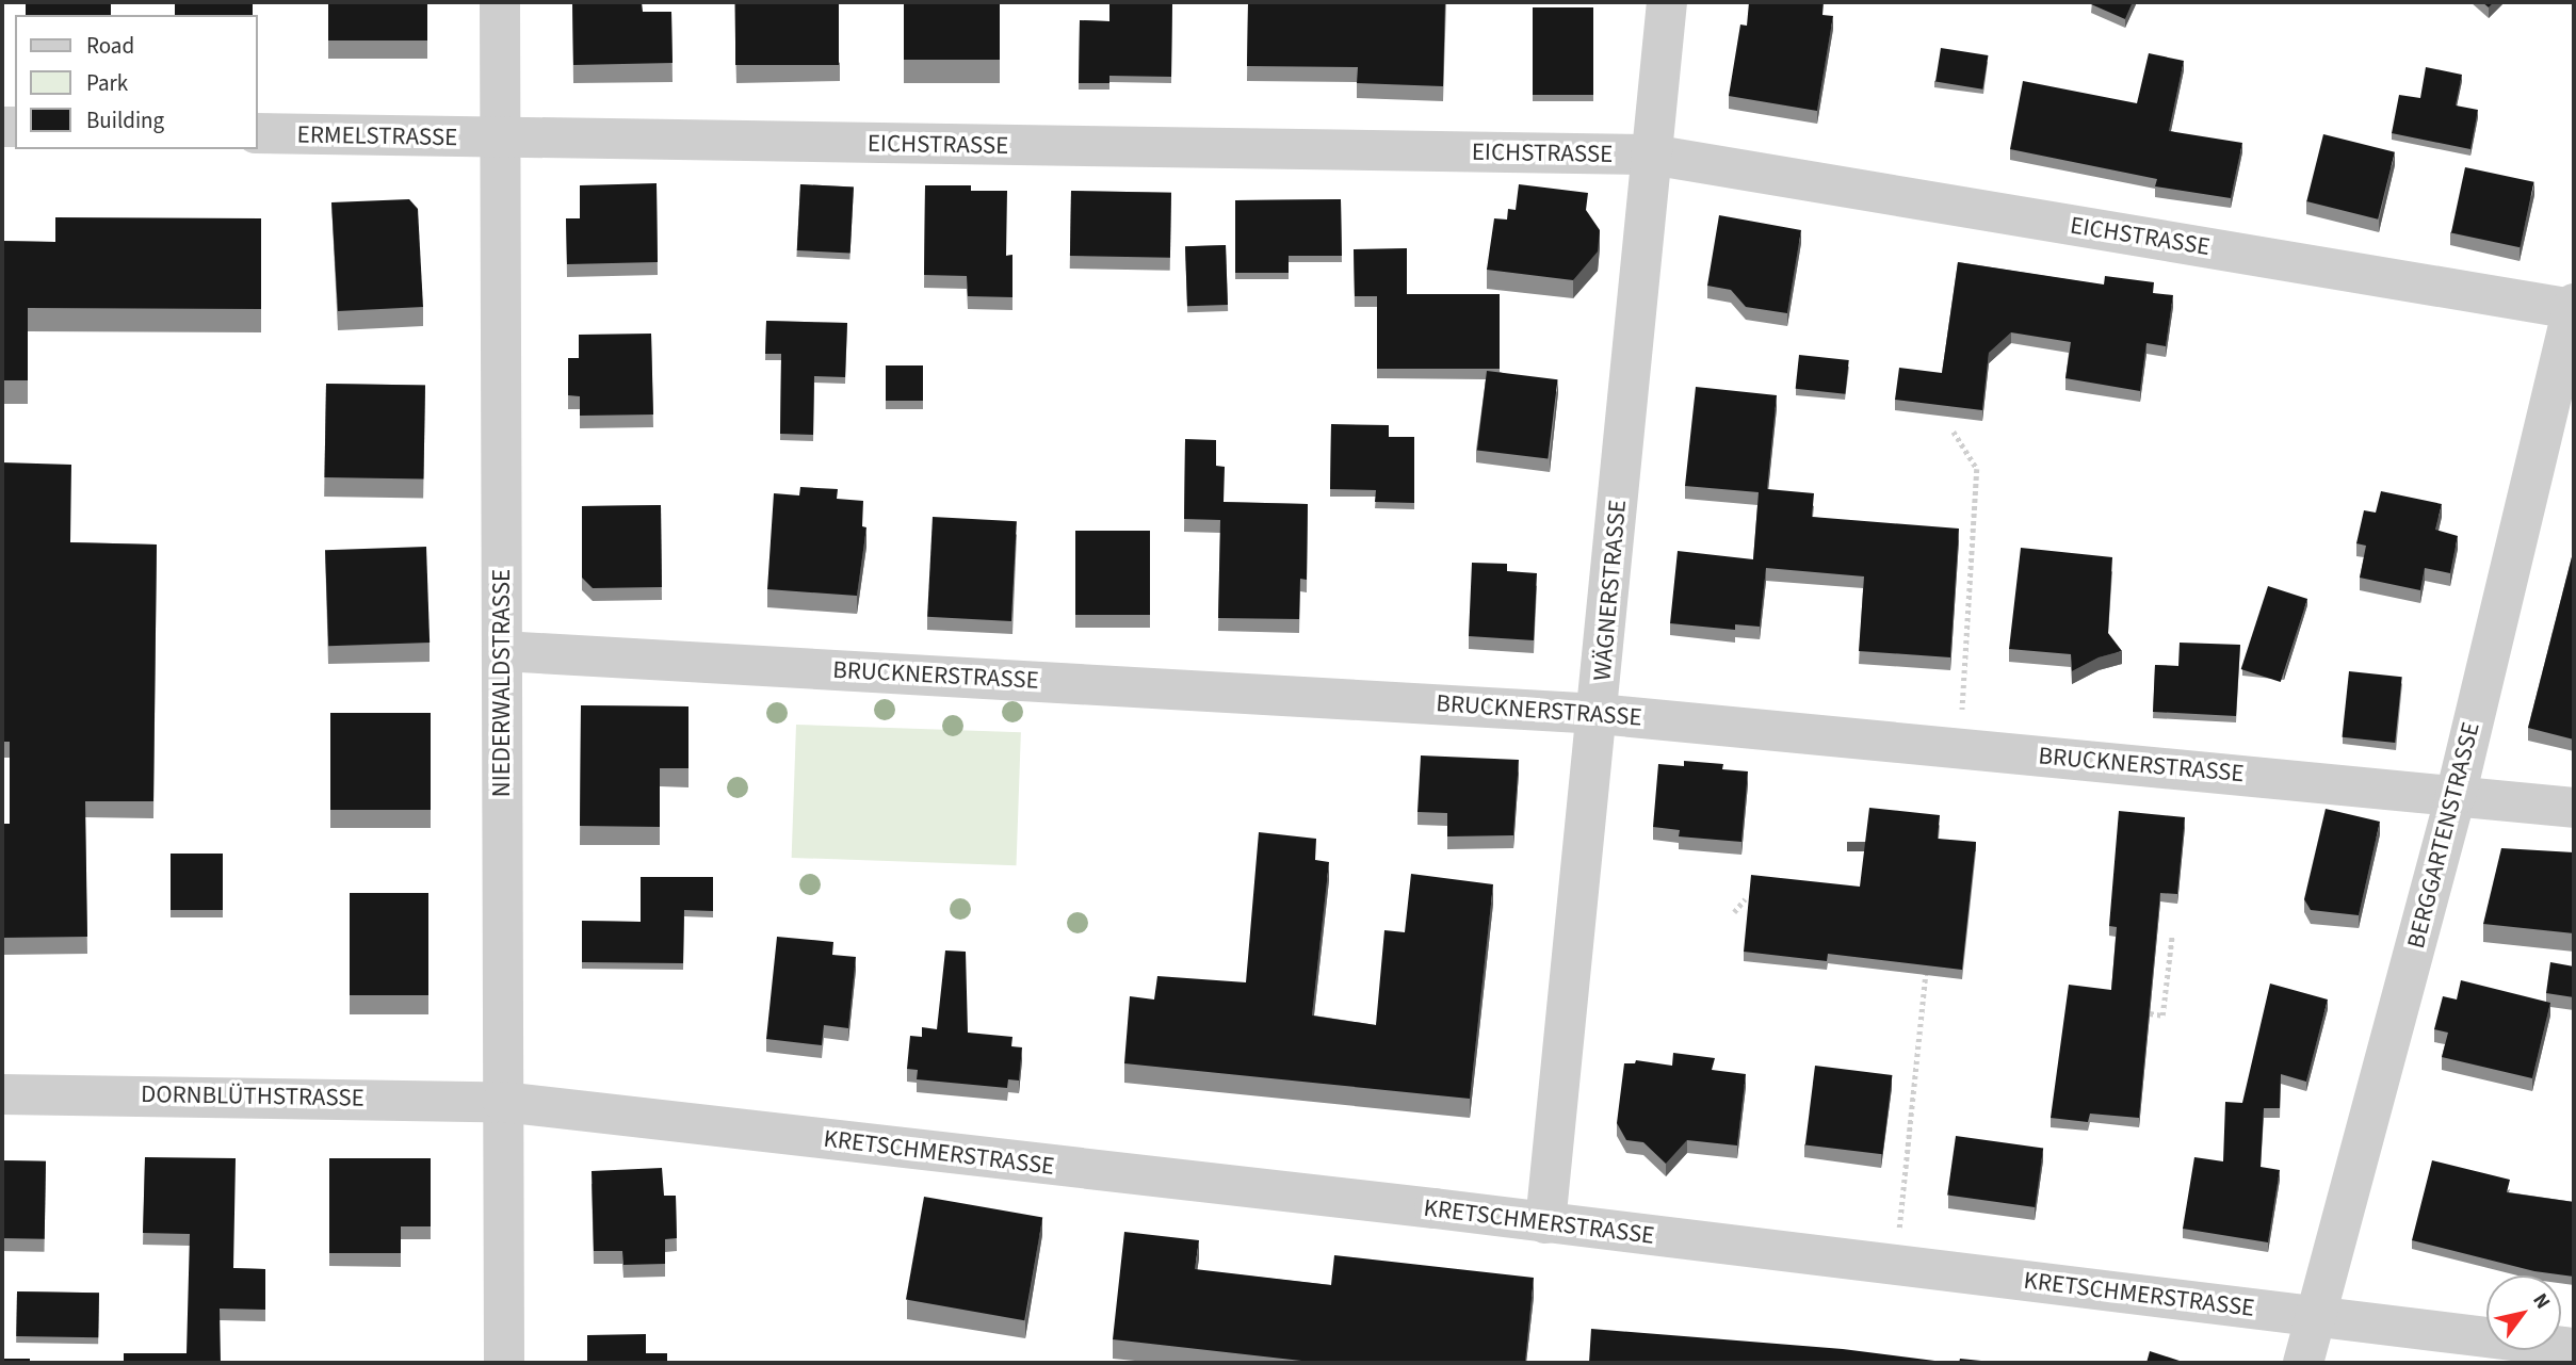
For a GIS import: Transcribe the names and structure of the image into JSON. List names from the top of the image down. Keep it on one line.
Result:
{"streets":{"street":["ERMELSTRASSE","EICHSTRASSE","WÄGNERSTRASSE","BRUCKNERSTRASSE","NIEDERWALDSTRASSE","BERGGARTENSTRASSE","DORNBLÜTHSTRASSE","KRETSCHMERSTRASSE"]},"crossings":[["ERMELSTRASSE","EICHSTRASSE"],["ERMELSTRASSE","NIEDERWALDSTRASSE"],["EICHSTRASSE","WÄGNERSTRASSE"],["EICHSTRASSE","NIEDERWALDSTRASSE"],["EICHSTRASSE","BERGGARTENSTRASSE"],["WÄGNERSTRASSE","BRUCKNERSTRASSE"],["WÄGNERSTRASSE","KRETSCHMERSTRASSE"],["BRUCKNERSTRASSE","NIEDERWALDSTRASSE"],["BRUCKNERSTRASSE","BERGGARTENSTRASSE"],["NIEDERWALDSTRASSE","DORNBLÜTHSTRASSE"],["NIEDERWALDSTRASSE","KRETSCHMERSTRASSE"],["BERGGARTENSTRASSE","KRETSCHMERSTRASSE"],["DORNBLÜTHSTRASSE","KRETSCHMERSTRASSE"]],"legend":["Road","Park","Building"],"north":"top right"}
